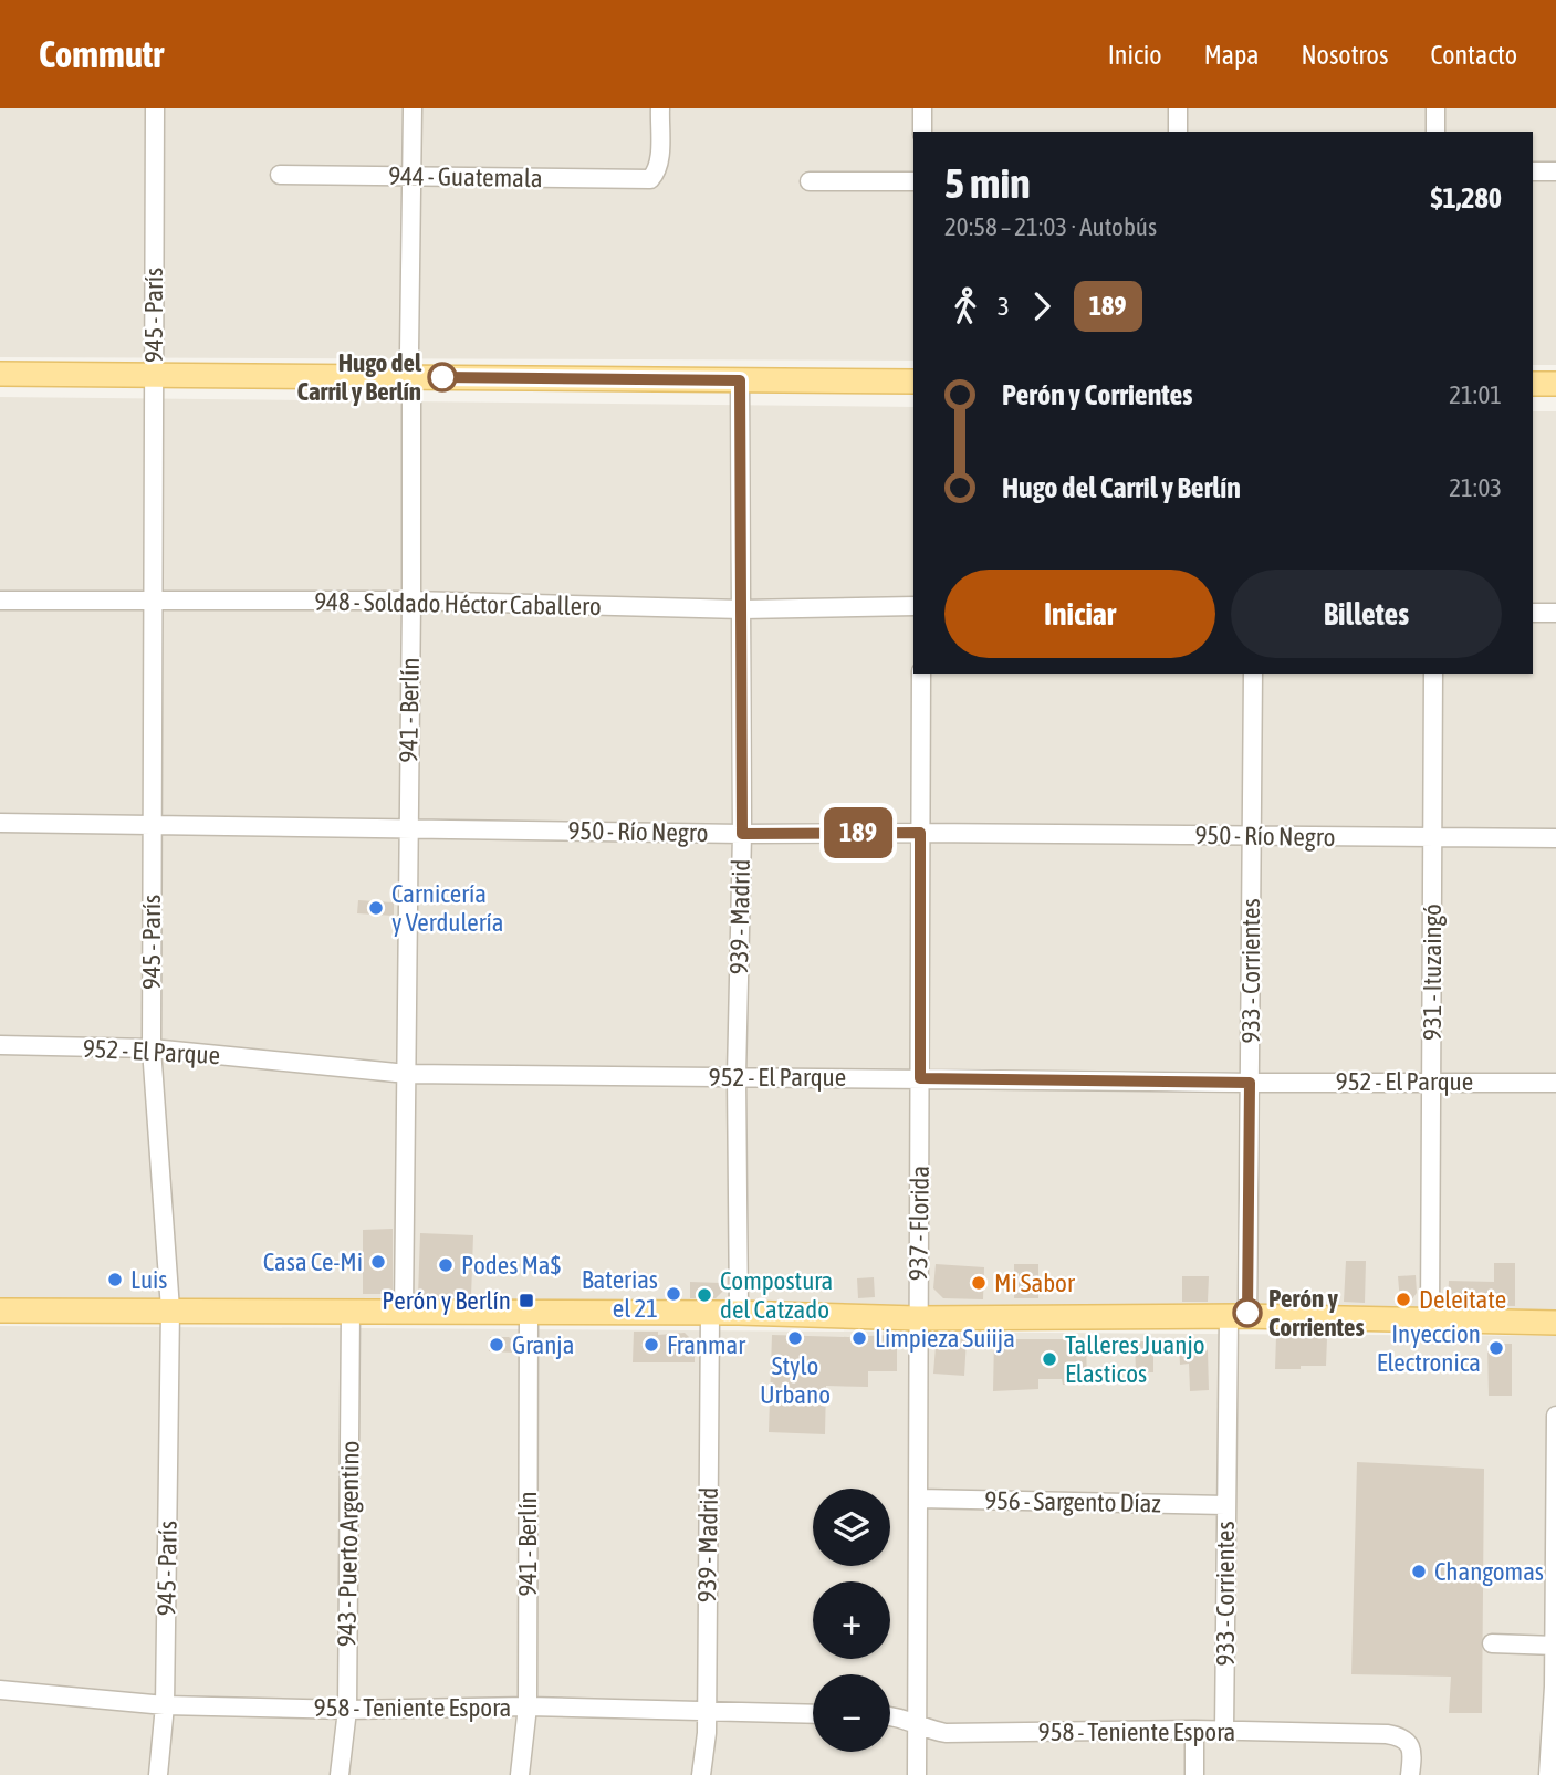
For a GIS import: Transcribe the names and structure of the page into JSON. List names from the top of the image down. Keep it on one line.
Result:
{"streets":{"street":["944 - Guatemala","945 - París","948 - Soldado Héctor Caballero","941 - Berlín","950 - Río Negro","939 - Madrid","933 - Corrientes","931 - Ituzaingó","952 - El Parque","937 - Florida","956 - Sargento Díaz","943 - Puerto Argentino","958 - Teniente Espora"]},"crossings":[["944 - Guatemala","941 - Berlín"],["945 - París","948 - Soldado Héctor Caballero"],["945 - París","950 - Río Negro"],["945 - París","952 - El Parque"],["945 - París","958 - Teniente Espora"],["948 - Soldado Héctor Caballero","941 - Berlín"],["948 - Soldado Héctor Caballero","939 - Madrid"],["941 - Berlín","950 - Río Negro"],["941 - Berlín","952 - El Parque"],["941 - Berlín","958 - Teniente Espora"],["950 - Río Negro","939 - Madrid"],["950 - Río Negro","933 - Corrientes"],["950 - Río Negro","931 - Ituzaingó"],["950 - Río Negro","937 - Florida"],["939 - Madrid","952 - El Parque"],["939 - Madrid","958 - Teniente Espora"],["933 - Corrientes","952 - El Parque"],["933 - Corrientes","956 - Sargento Díaz"],["933 - Corrientes","958 - Teniente Espora"],["931 - Ituzaingó","952 - El Parque"],["952 - El Parque","937 - Florida"],["937 - Florida","956 - Sargento Díaz"],["937 - Florida","958 - Teniente Espora"],["943 - Puerto Argentino","958 - Teniente Espora"]],"places":{"other":["Hugo del Carril y Berlín","Carnicería y Verdulería","Casa Ce-Mi","Podes Ma$","Luis","Mi Sabor","Baterias el 21","Compostura del Catzado","Deleitate","Perón y Corrientes","Stylo Urbano","Limpieza Suiija","Granja","Franmar","Inyeccion Electronica","Talleres Juanjo Elasticos","Changomas"],"transit":["Perón y Berlín"]},"lines":["bus line 189"],"page":{"header":"Commutr","nav":["Inicio","Mapa","Nosotros","Contacto"],"on_map":"189","heading":["5 min","20:58 – 21:03 · Autobús","$1,280"],"legs":["3","189"],"list":[{"name":"Perón y Corrientes","value":"21:01"},{"name":"Hugo del Carril y Berlín","value":"21:03"}],"buttons":["Iniciar","Billetes"],"map_buttons":["+","−"]}}
